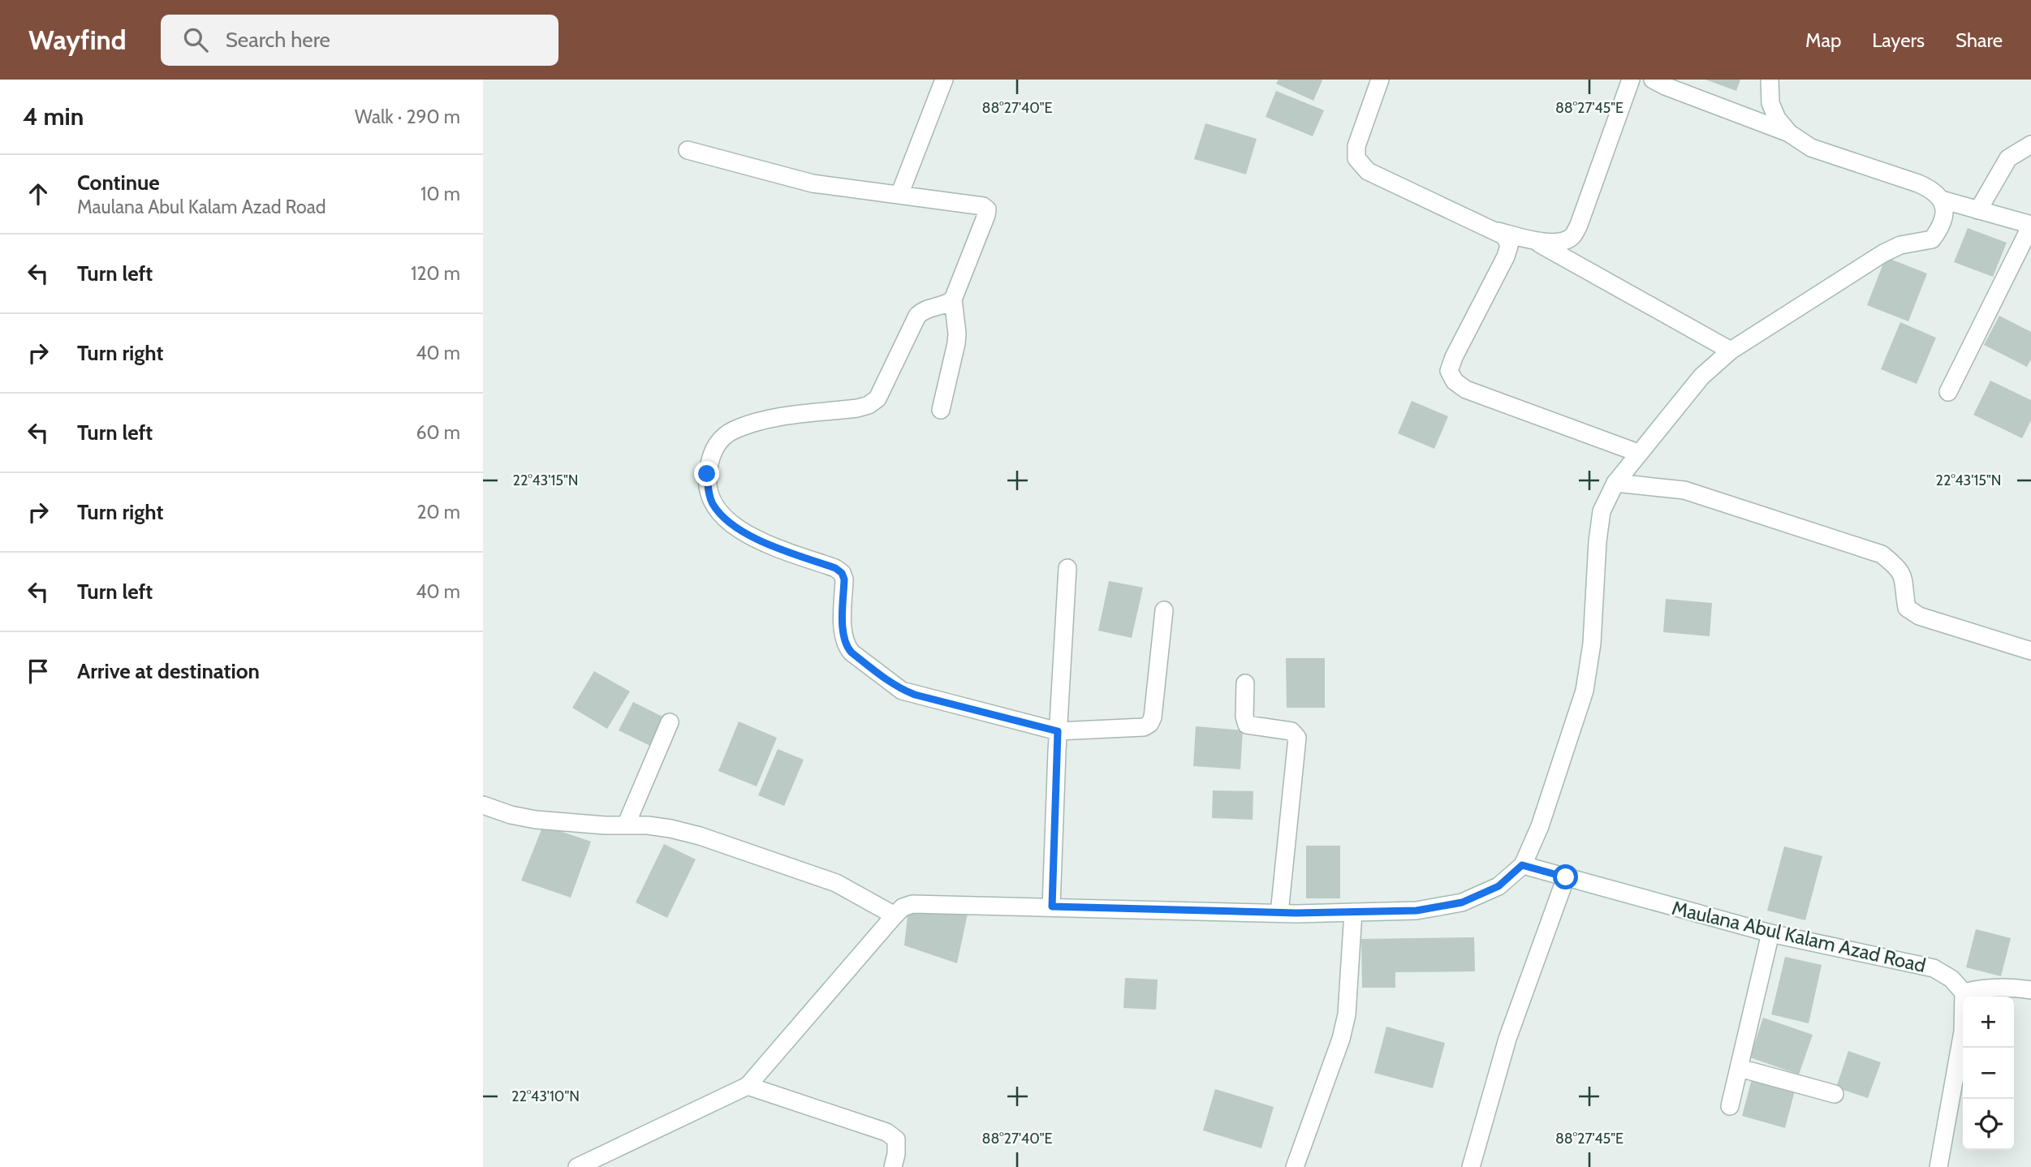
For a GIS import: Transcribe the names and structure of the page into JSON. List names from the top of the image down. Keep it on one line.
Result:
{"streets":{"street":["Maulana Abul Kalam Azad Road"]},"page":{"header":"Wayfind","search":"Search here","nav":["Map","Layers","Share"],"heading":["4 min","Walk · 290 m"],"list":[["Continue","Maulana Abul Kalam Azad Road","10 m"],["Turn left","120 m"],["Turn right","40 m"],["Turn left","60 m"],["Turn right","20 m"],["Turn left","40 m"],"Arrive at destination"],"map_buttons":["+","−"]},"coordinates":["88°27'40\"E","88°27'45\"E","22°43'15\"N","22°43'10\"N"]}
